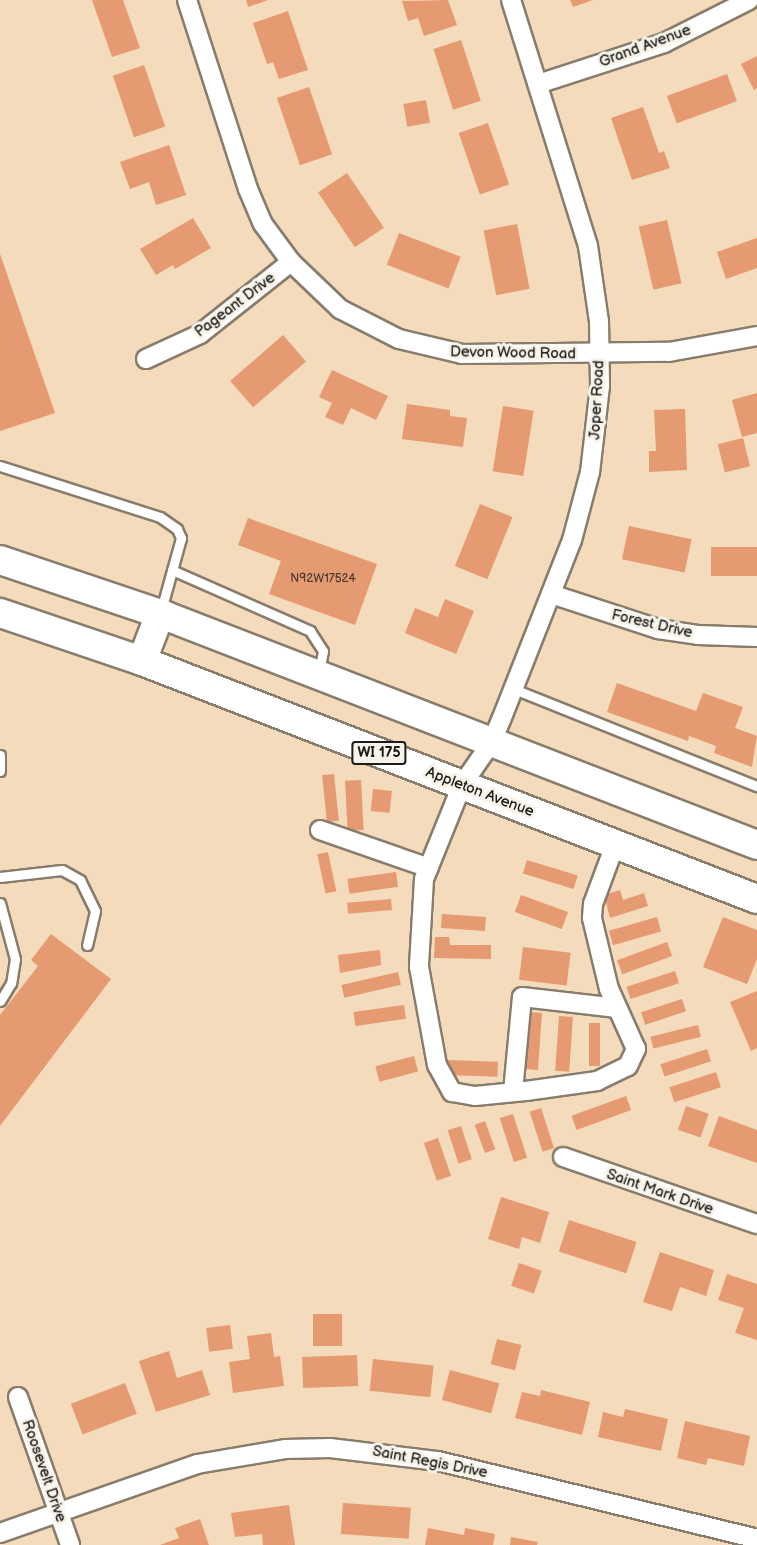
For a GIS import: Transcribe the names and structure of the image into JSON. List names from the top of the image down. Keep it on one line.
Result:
{"streets":{"main road":["WI 175","Appleton Avenue"],"street":["Grand Avenue","Pageant Drive","Devon Wood Road","Joper Road","Forest Drive","Saint Mark Drive","Saint Regis Drive","Roosevelt Drive"]},"crossings":[["Grand Avenue","Joper Road"],["Pageant Drive","Devon Wood Road"],["Devon Wood Road","Joper Road"],["Joper Road","Forest Drive"],["Joper Road","Appleton Avenue"],["Saint Regis Drive","Roosevelt Drive"]],"house_numbers":["N92W17524"]}
